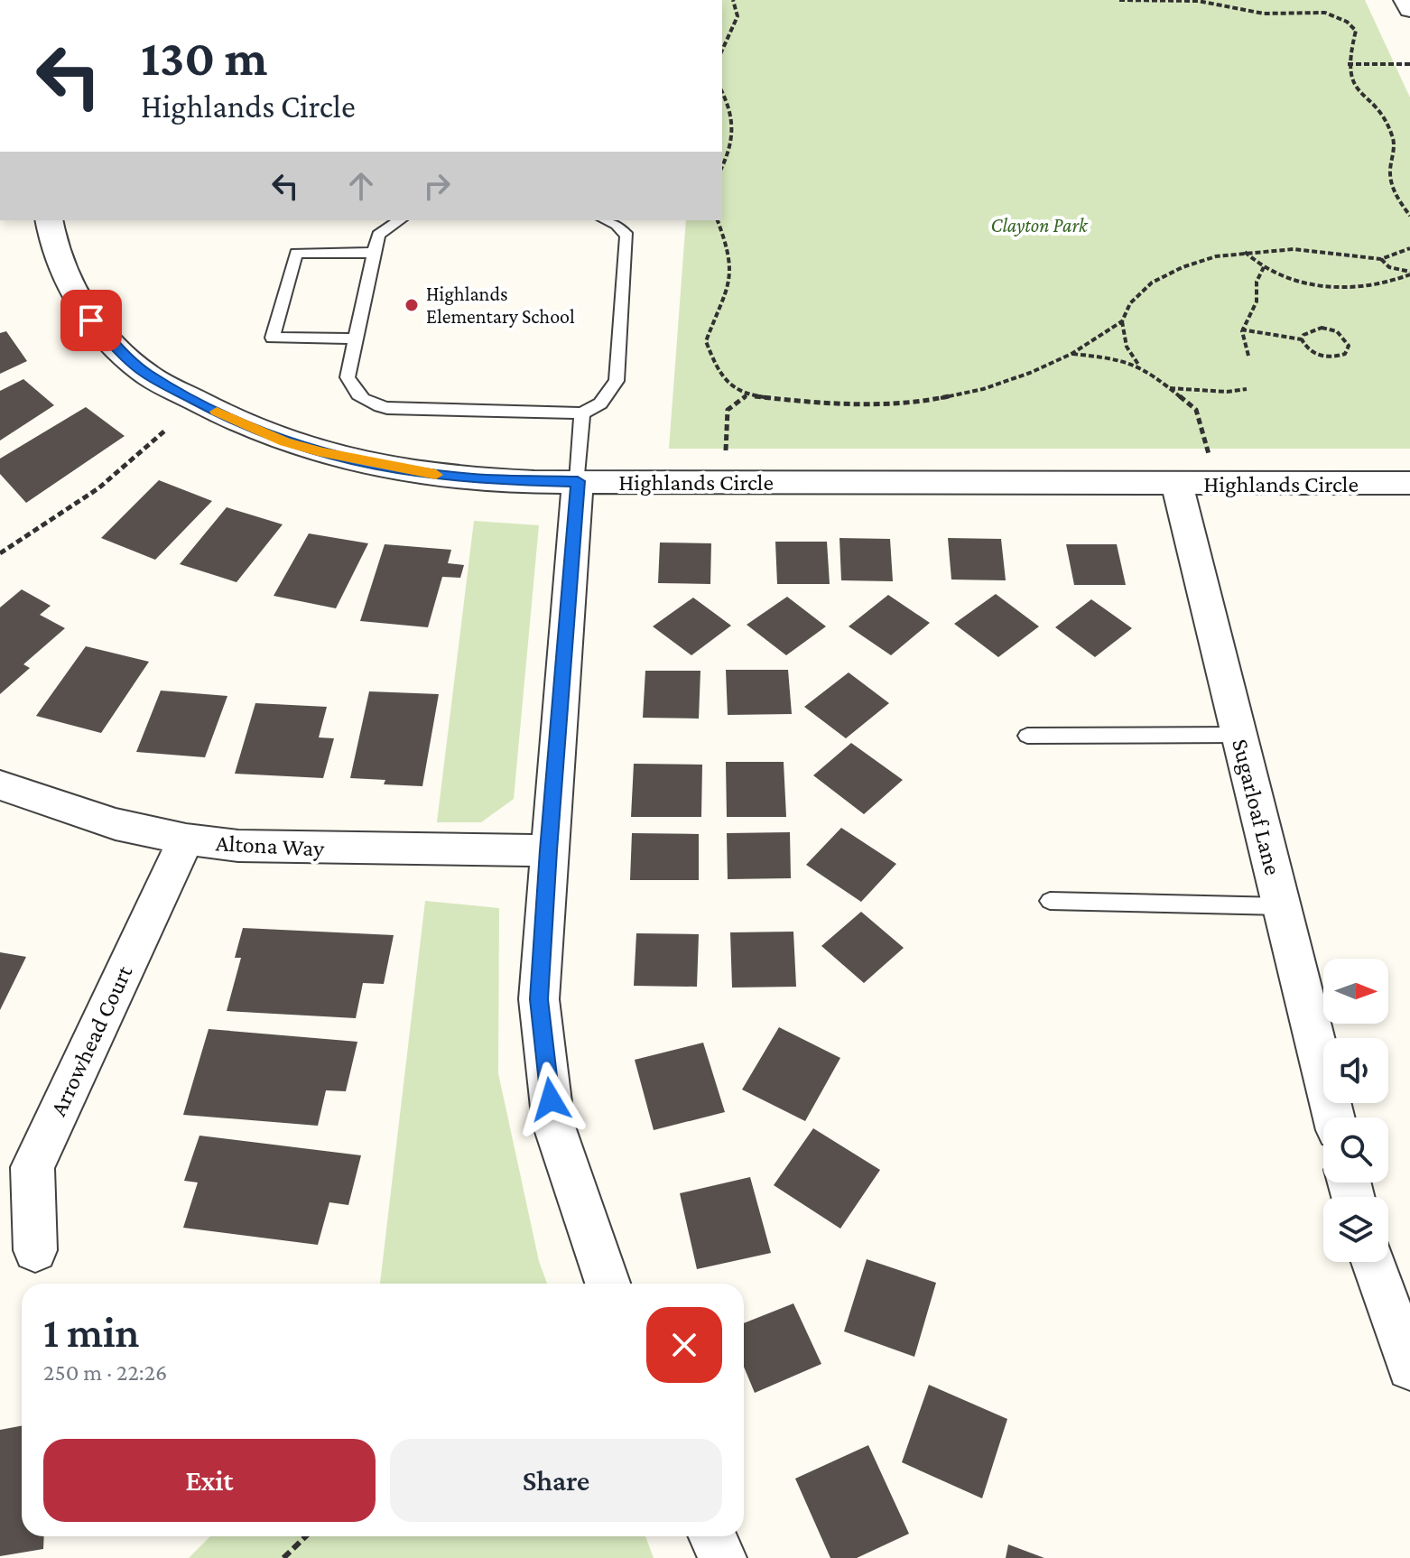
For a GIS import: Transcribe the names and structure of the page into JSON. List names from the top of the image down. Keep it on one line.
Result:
{"streets":{"street":["Highlands Circle","Sugarloaf Lane","Altona Way","Arrowhead Court"]},"crossings":[["Highlands Circle","Sugarloaf Lane"],["Altona Way","Arrowhead Court"]],"parks":["Clayton Park"],"places":["Highlands Elementary School"],"north":"right","page":{"turn":["130 m","Highlands Circle"],"heading":["1 min","250 m · 22:26"],"buttons":["Exit","Share"]}}
